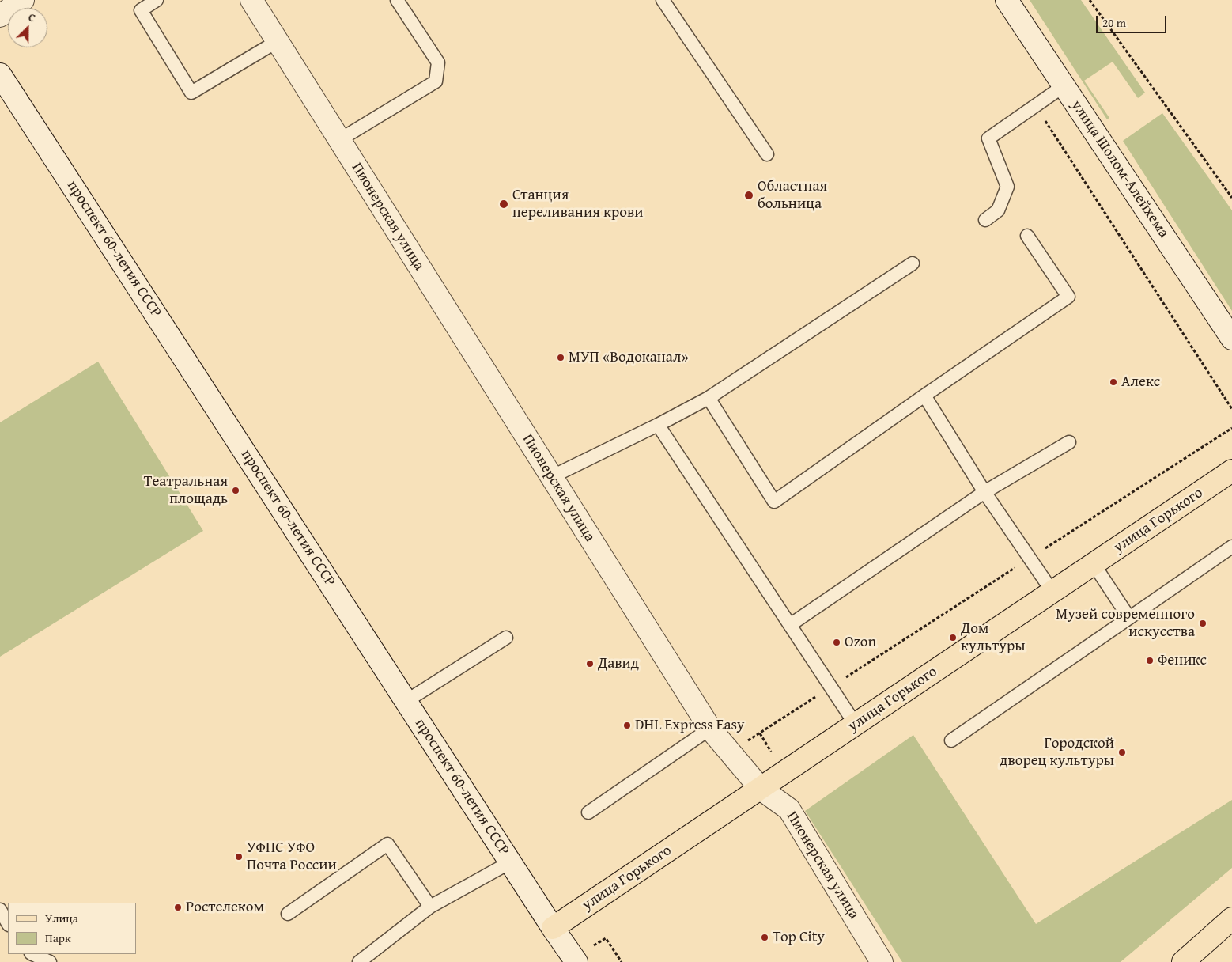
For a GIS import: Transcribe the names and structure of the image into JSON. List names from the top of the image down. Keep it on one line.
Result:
{"streets":{"main road":["улица Шолом-Алейхема","Пионерская улица","проспект 60-летия СССР","улица Горького"]},"crossings":[["Пионерская улица","улица Горького"],["проспект 60-летия СССР","улица Горького"]],"places":["Областная больница","Станция переливания крови","МУП «Водоканал»","Алекс","Театральная площадь","Музей современного искусства","Дом культуры","Ozon","Феникс","Давид","DHL Express Easy","Городской дворец культуры","УФПС УФО Почта России","Ростелеком","Top City"],"legend":["Улица","Парк"],"scale_bar":"20 m","north":"top right"}
